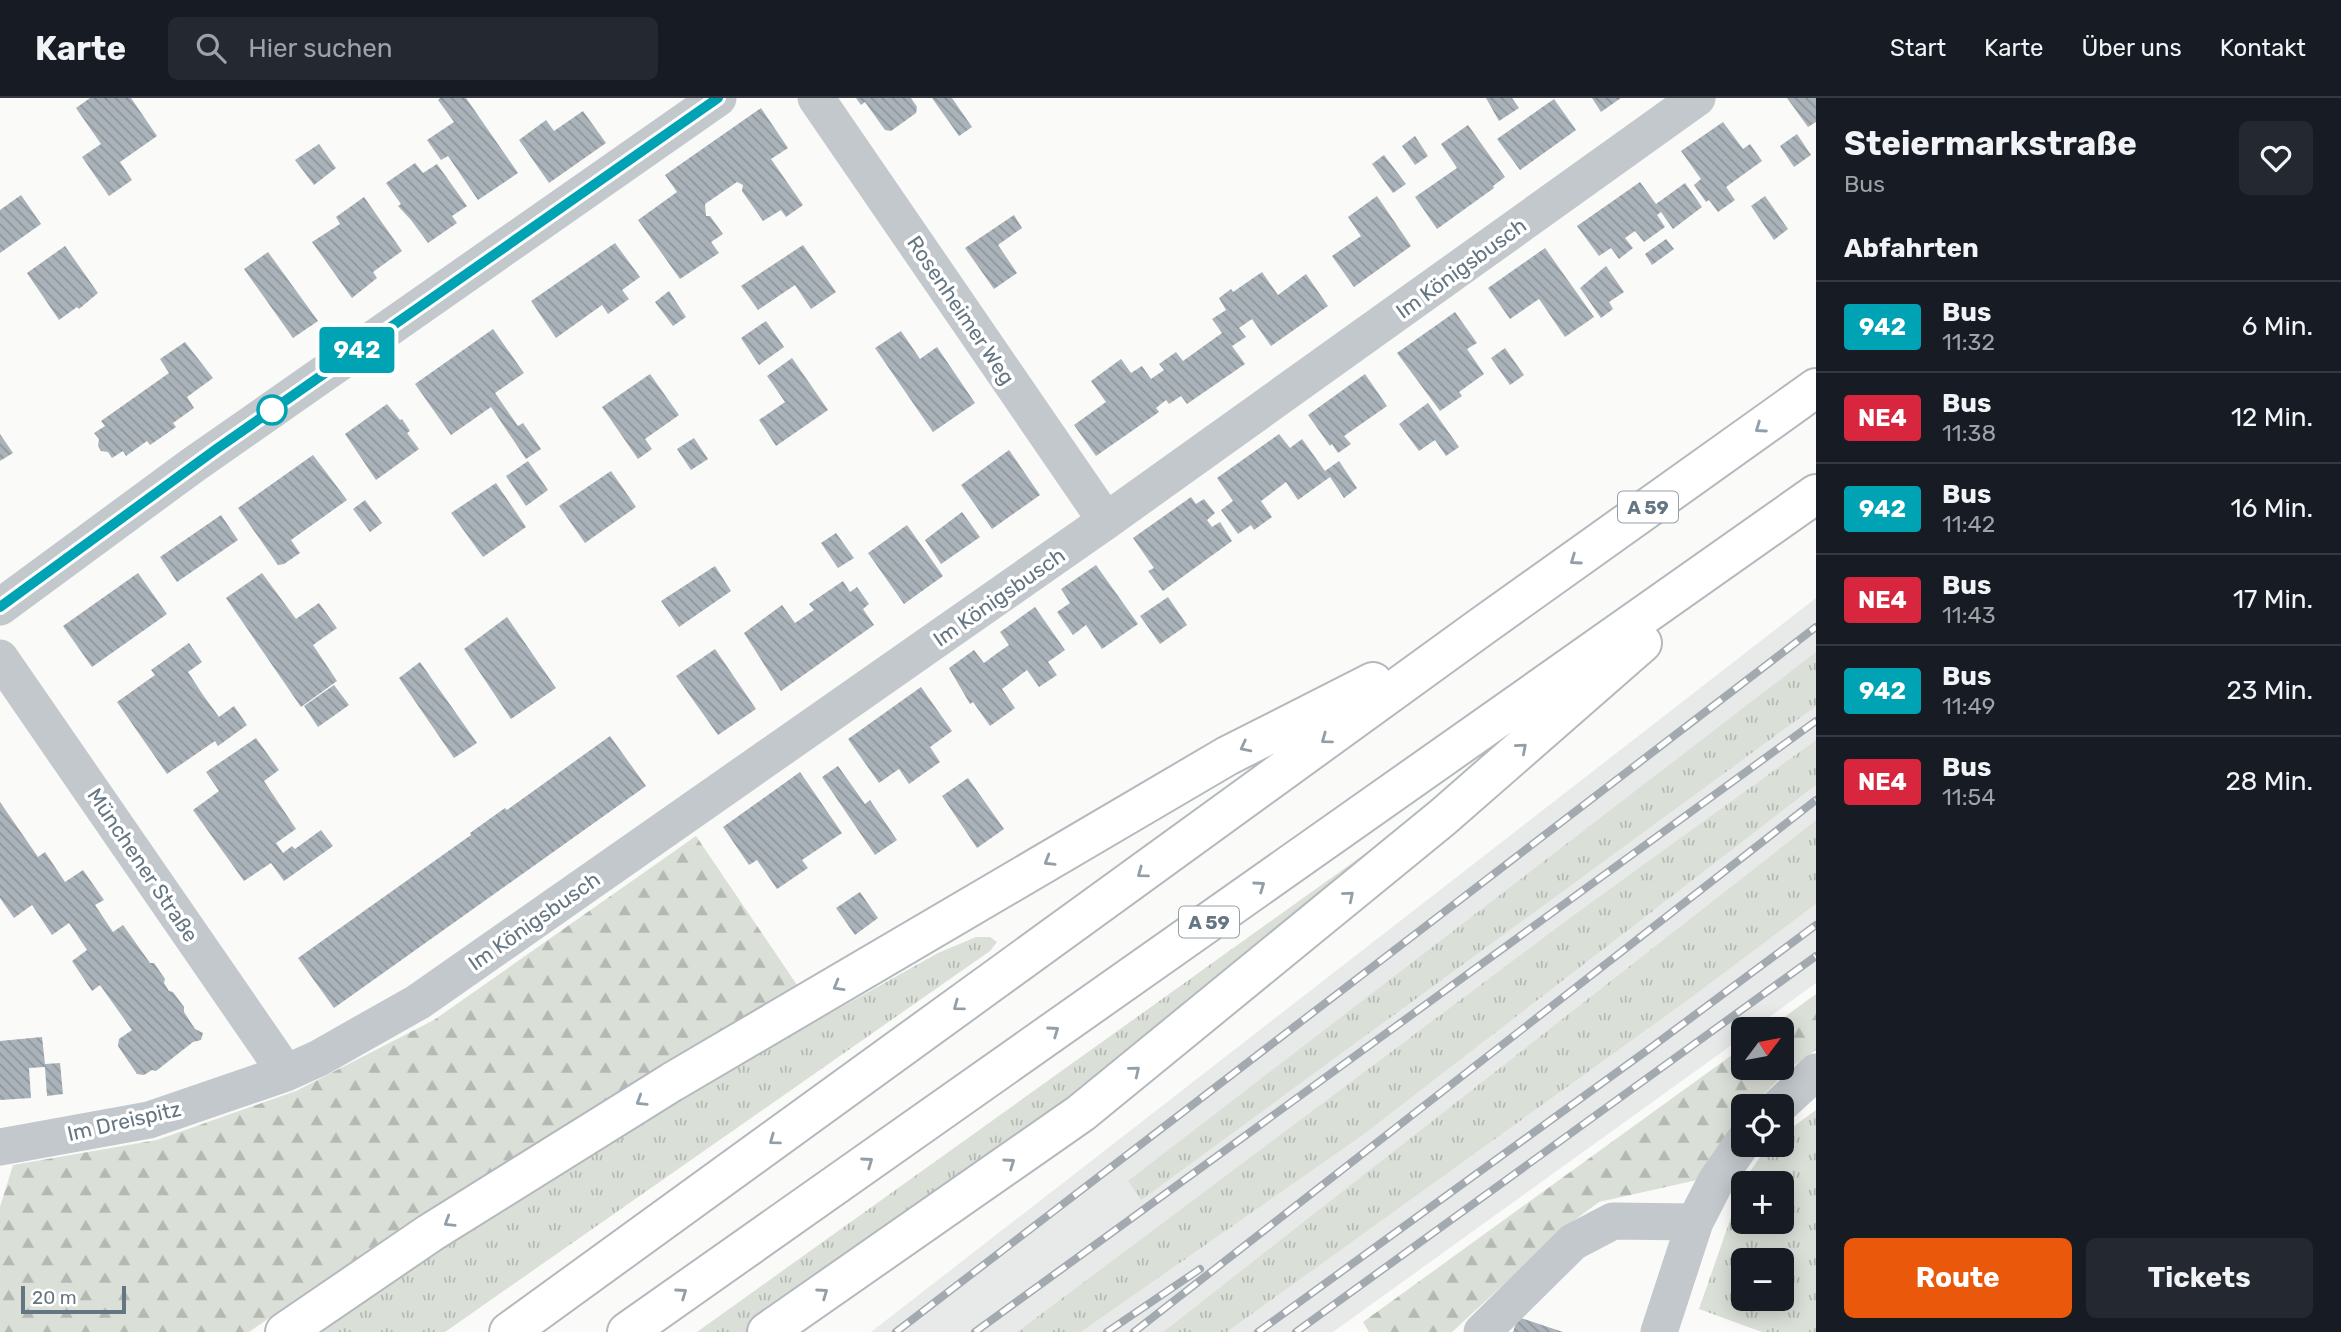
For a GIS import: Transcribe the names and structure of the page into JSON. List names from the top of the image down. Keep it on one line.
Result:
{"streets":{"highway":["A 59"],"street":["Im Königsbusch","Rosenheimer Weg","Münchener Straße","Im Dreispitz"]},"crossings":[["Im Königsbusch","Rosenheimer Weg"],["Im Königsbusch","Münchener Straße"],["Im Königsbusch","Im Dreispitz"],["Münchener Straße","Im Dreispitz"]],"lines":["bus line 942"],"scale_bar":"20 m","north":"top right","page":{"header":"Karte","search":"Hier suchen","nav":["Start","Karte","Über uns","Kontakt"],"on_map":"942","heading":[["Steiermarkstraße","Bus"],"Abfahrten"],"list":[{"mark":"942","name":"Bus","note":"11:32","value":"6 Min."},{"mark":"NE4","name":"Bus","note":"11:38","value":"12 Min."},{"mark":"942","name":"Bus","note":"11:42","value":"16 Min."},{"mark":"NE4","name":"Bus","note":"11:43","value":"17 Min."},{"mark":"942","name":"Bus","note":"11:49","value":"23 Min."},{"mark":"NE4","name":"Bus","note":"11:54","value":"28 Min."}],"map_buttons":["+","−"],"buttons":["Route","Tickets"],"scale":"20 m"}}
